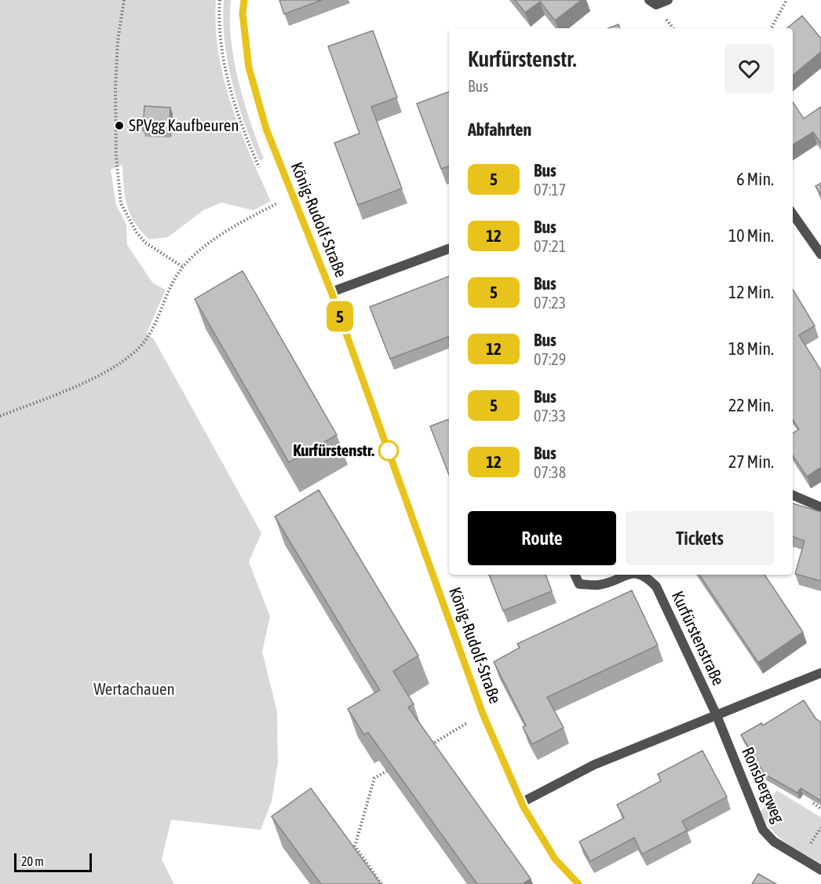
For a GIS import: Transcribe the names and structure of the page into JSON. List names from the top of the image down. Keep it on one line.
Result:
{"streets":{"street":["König-Rudolf-Straße","Kurfürstenstraße","Ronsbergweg"]},"crossings":[["Kurfürstenstraße","Ronsbergweg"]],"parks":["Wertachauen"],"places":["SPVgg Kaufbeuren","Kurfürstenstr."],"lines":["bus line 5"],"scale_bar":"20 m","page":{"on_map":"5","heading":[["Kurfürstenstr.","Bus"],"Abfahrten"],"list":[{"mark":"5","name":"Bus","note":"07:17","value":"6 Min."},{"mark":"12","name":"Bus","note":"07:21","value":"10 Min."},{"mark":"5","name":"Bus","note":"07:23","value":"12 Min."},{"mark":"12","name":"Bus","note":"07:29","value":"18 Min."},{"mark":"5","name":"Bus","note":"07:33","value":"22 Min."},{"mark":"12","name":"Bus","note":"07:38","value":"27 Min."}],"buttons":["Route","Tickets"],"scale":"20 m"}}
